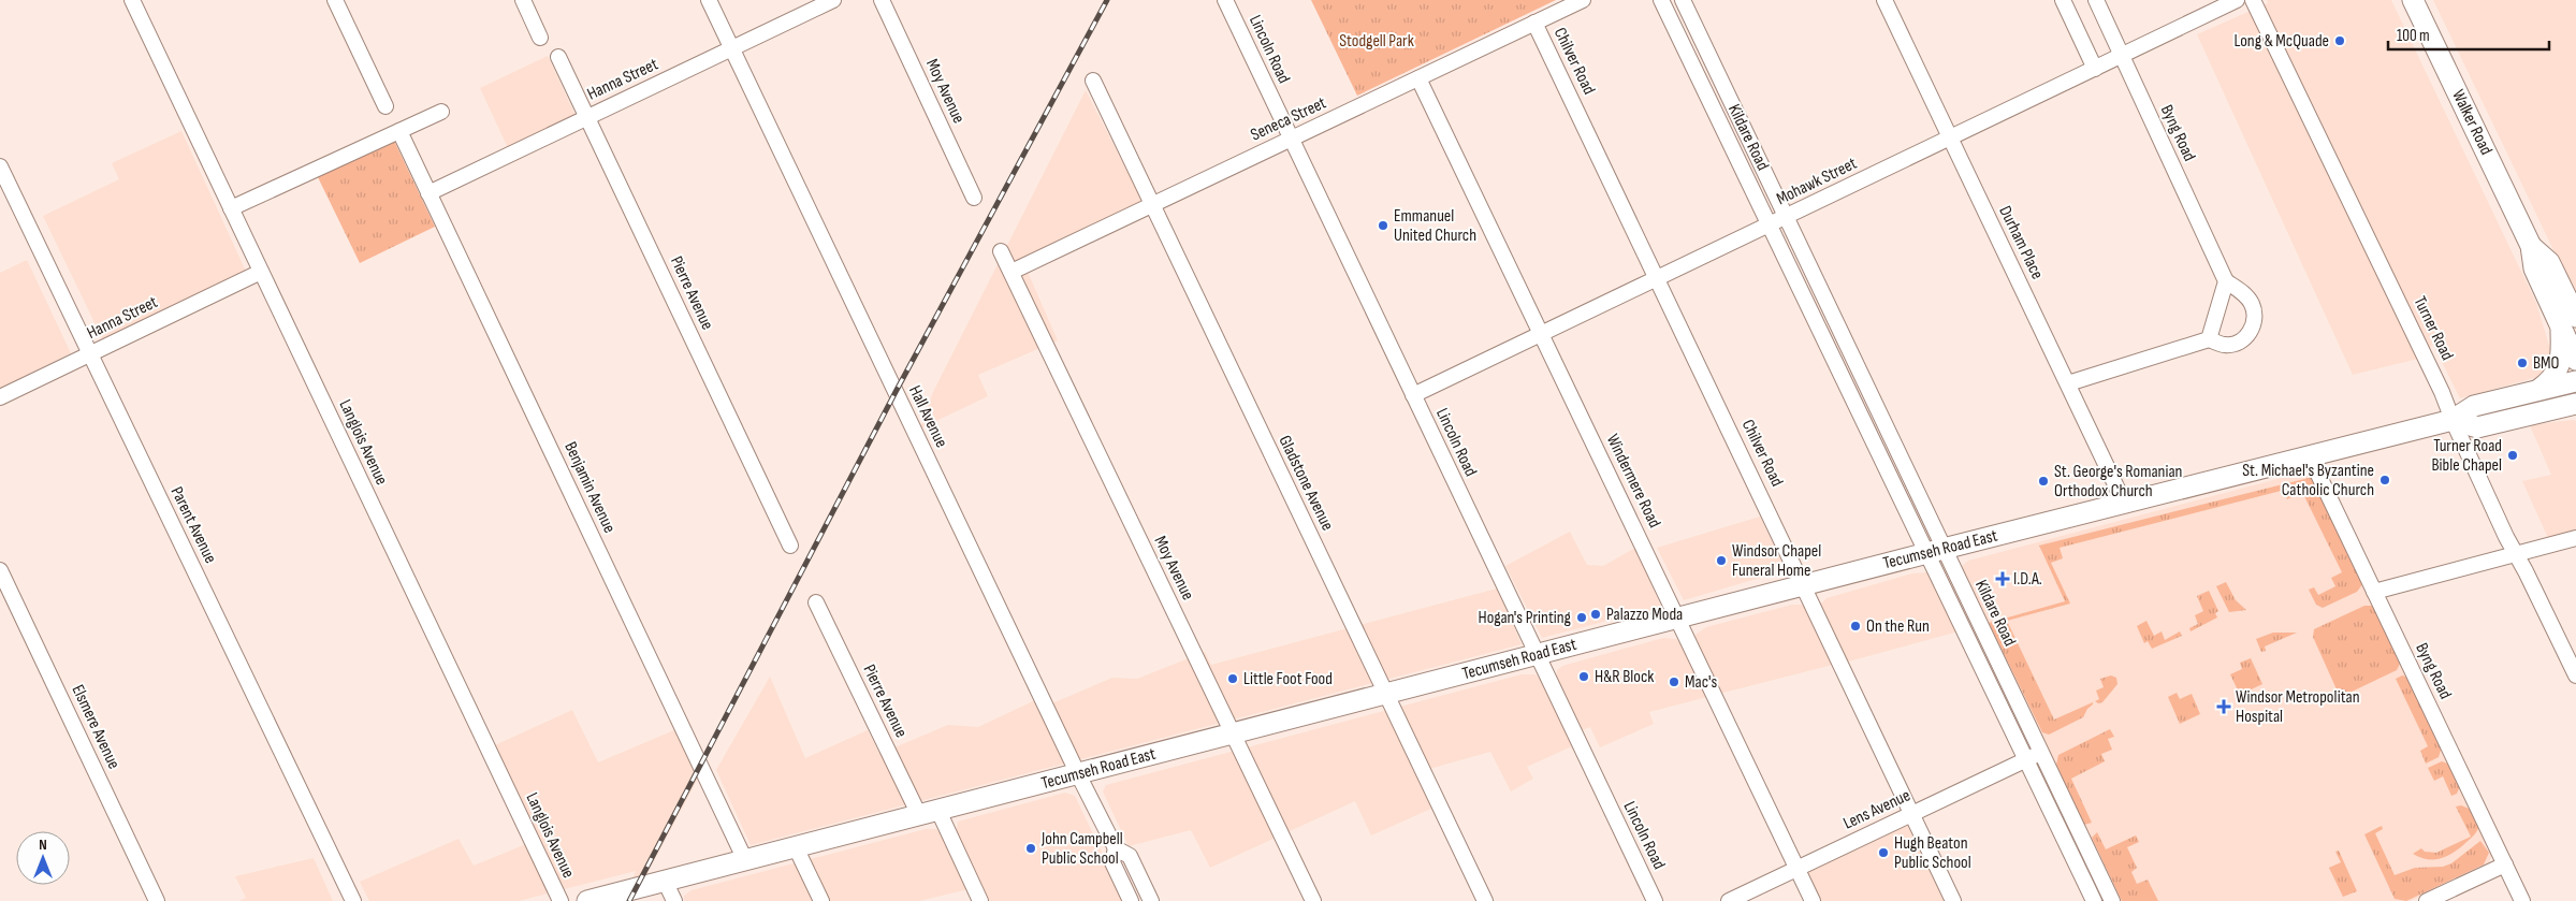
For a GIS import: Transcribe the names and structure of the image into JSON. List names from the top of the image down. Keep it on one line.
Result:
{"streets":{"main road":["Walker Road","Tecumseh Road East"],"street":["Lincoln Road","Chilver Road","Hanna Street","Moy Avenue","Seneca Street","Byng Road","Kildare Road","Mohawk Street","Durham Place","Pierre Avenue","Turner Road","Hall Avenue","Langlois Avenue","Windermere Road","Gladstone Avenue","Benjamin Avenue","Parent Avenue","Elsmere Avenue","Lens Avenue"]},"crossings":[["Lincoln Road","Seneca Street"],["Lincoln Road","Mohawk Street"],["Lincoln Road","Tecumseh Road East"],["Chilver Road","Seneca Street"],["Chilver Road","Mohawk Street"],["Chilver Road","Tecumseh Road East"],["Chilver Road","Lens Avenue"],["Hanna Street","Pierre Avenue"],["Hanna Street","Hall Avenue"],["Hanna Street","Langlois Avenue"],["Hanna Street","Benjamin Avenue"],["Hanna Street","Parent Avenue"],["Moy Avenue","Seneca Street"],["Moy Avenue","Tecumseh Road East"],["Seneca Street","Windermere Road"],["Seneca Street","Gladstone Avenue"],["Byng Road","Mohawk Street"],["Byng Road","Durham Place"],["Byng Road","Tecumseh Road East"],["Kildare Road","Mohawk Street"],["Kildare Road","Tecumseh Road East"],["Kildare Road","Lens Avenue"],["Mohawk Street","Durham Place"],["Mohawk Street","Windermere Road"],["Durham Place","Tecumseh Road East"],["Pierre Avenue","Tecumseh Road East"],["Turner Road","Tecumseh Road East"],["Hall Avenue","Tecumseh Road East"],["Windermere Road","Tecumseh Road East"],["Windermere Road","Lens Avenue"],["Gladstone Avenue","Tecumseh Road East"],["Benjamin Avenue","Tecumseh Road East"]],"parks":["Stodgell Park"],"places":{"other":["Long & McQuade","Emmanuel United Church","BMO","Turner Road Bible Chapel","St. Michael's Byzantine Catholic Church","St. George's Romanian Orthodox Church","Windsor Chapel Funeral Home","Palazzo Moda","Hogan's Printing","On the Run","H&R Block","Little Foot Food","Mac's","John Campbell Public School","Hugh Beaton Public School"],"health":["I.D.A.","Windsor Metropolitan Hospital"]},"scale_bar":"100 m","north":"top"}
